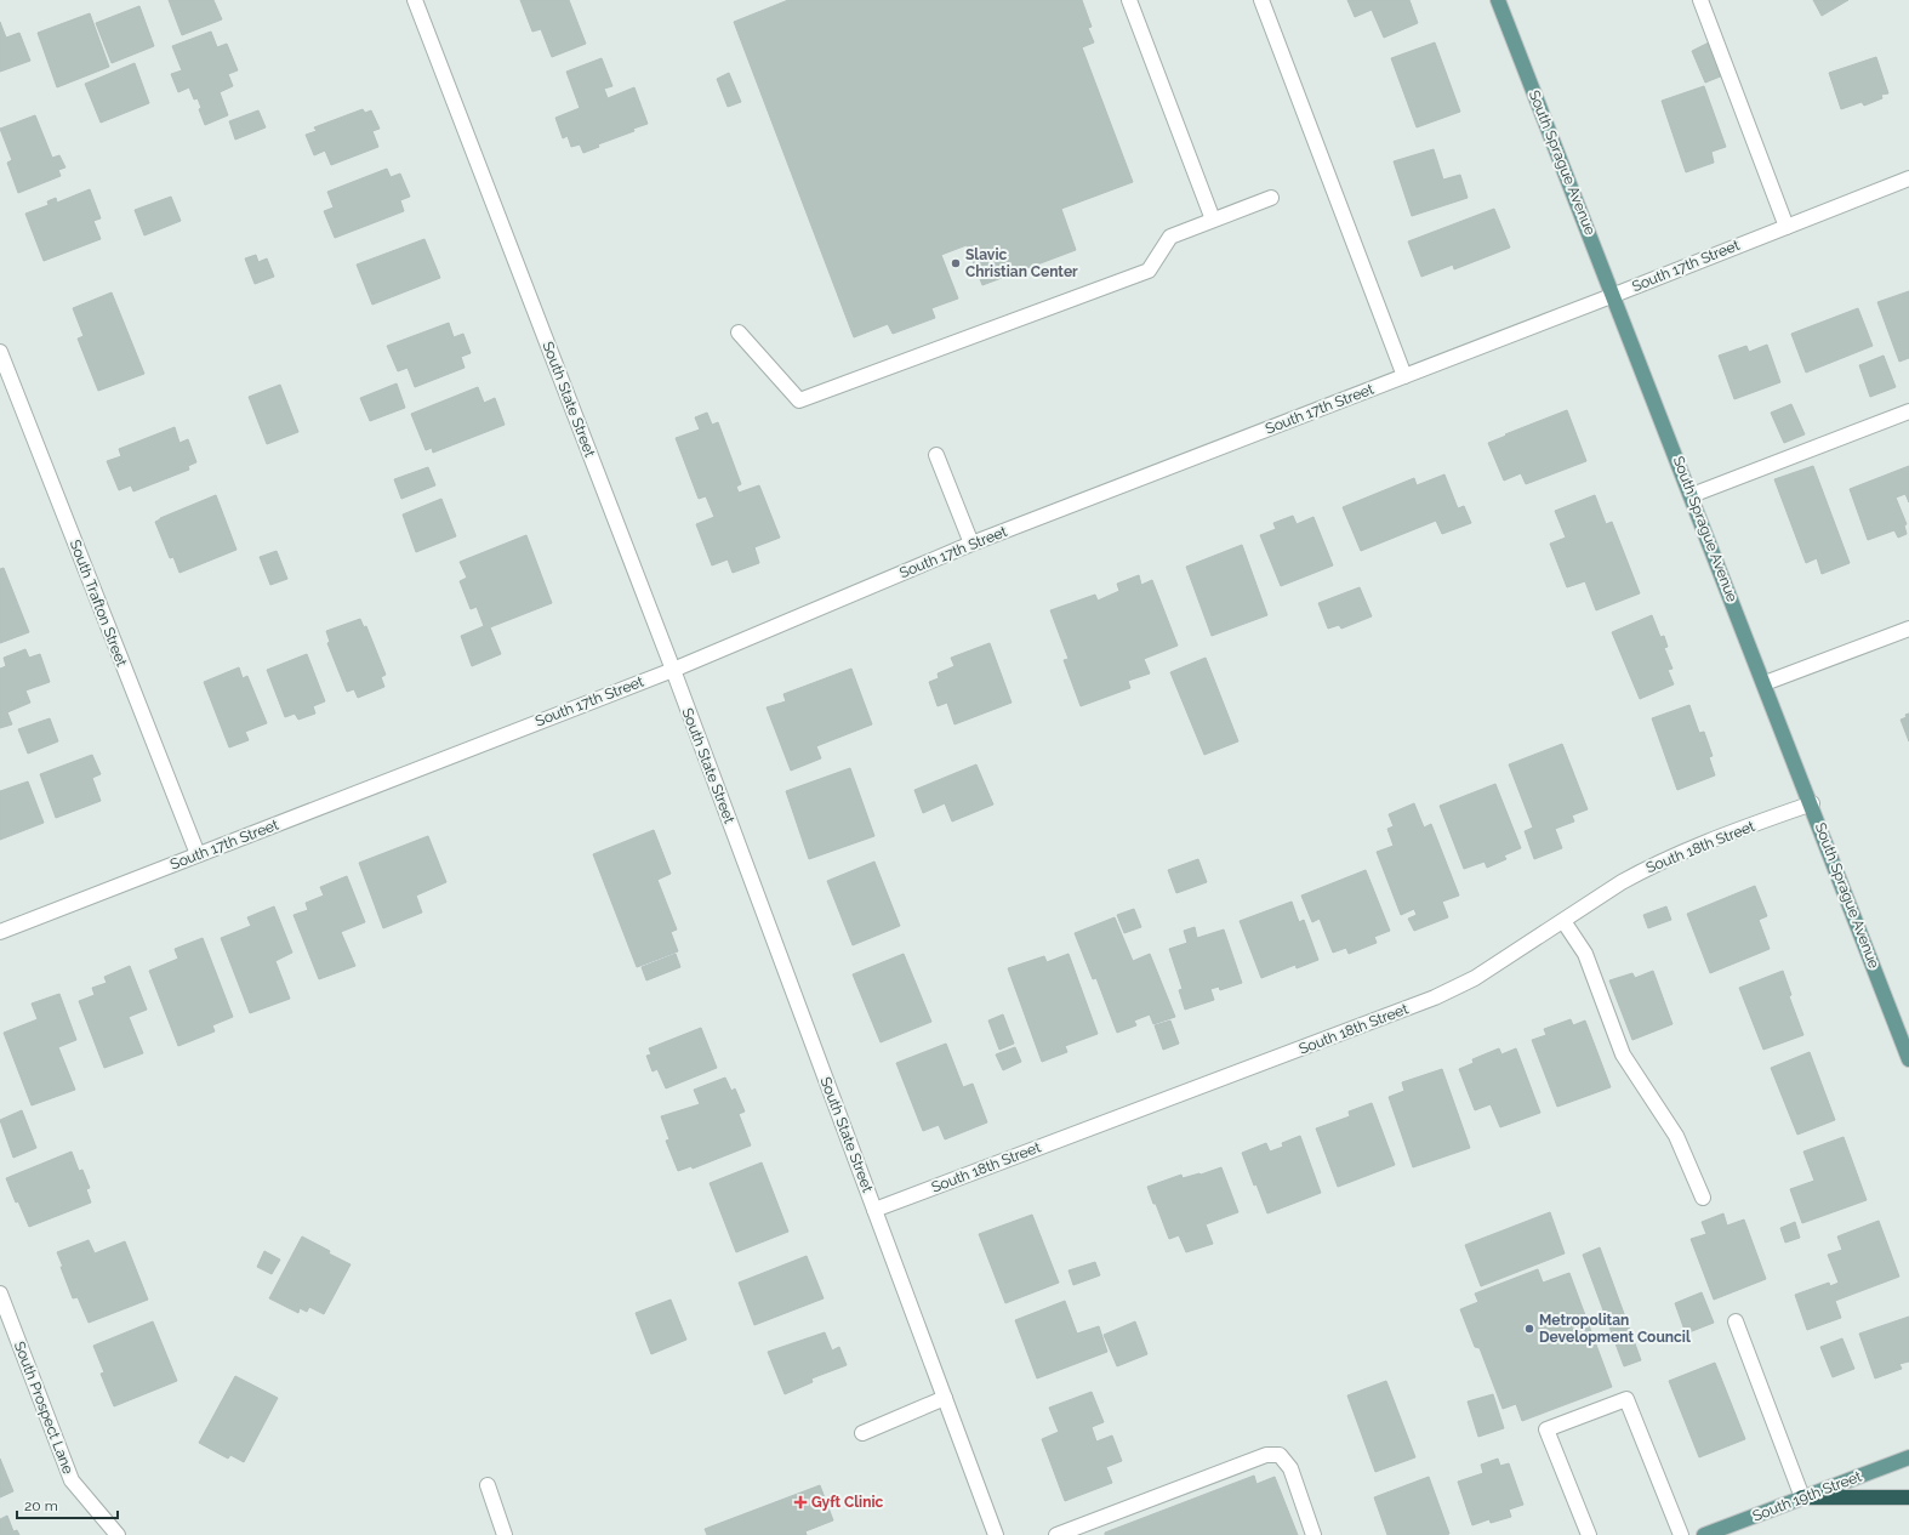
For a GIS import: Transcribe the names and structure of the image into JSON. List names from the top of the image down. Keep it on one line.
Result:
{"streets":{"main road":["South Sprague Avenue","South 19th Street"],"street":["South 17th Street","South State Street","South Trafton Street","South 18th Street","South Prospect Lane"]},"crossings":[["South Sprague Avenue","South 17th Street"],["South Sprague Avenue","South 18th Street"],["South 17th Street","South State Street"],["South 17th Street","South Trafton Street"],["South State Street","South 18th Street"]],"places":{"other":["Slavic Christian Center","Metropolitan Development Council"],"health":["Gyft Clinic"]},"scale_bar":"20 m"}
